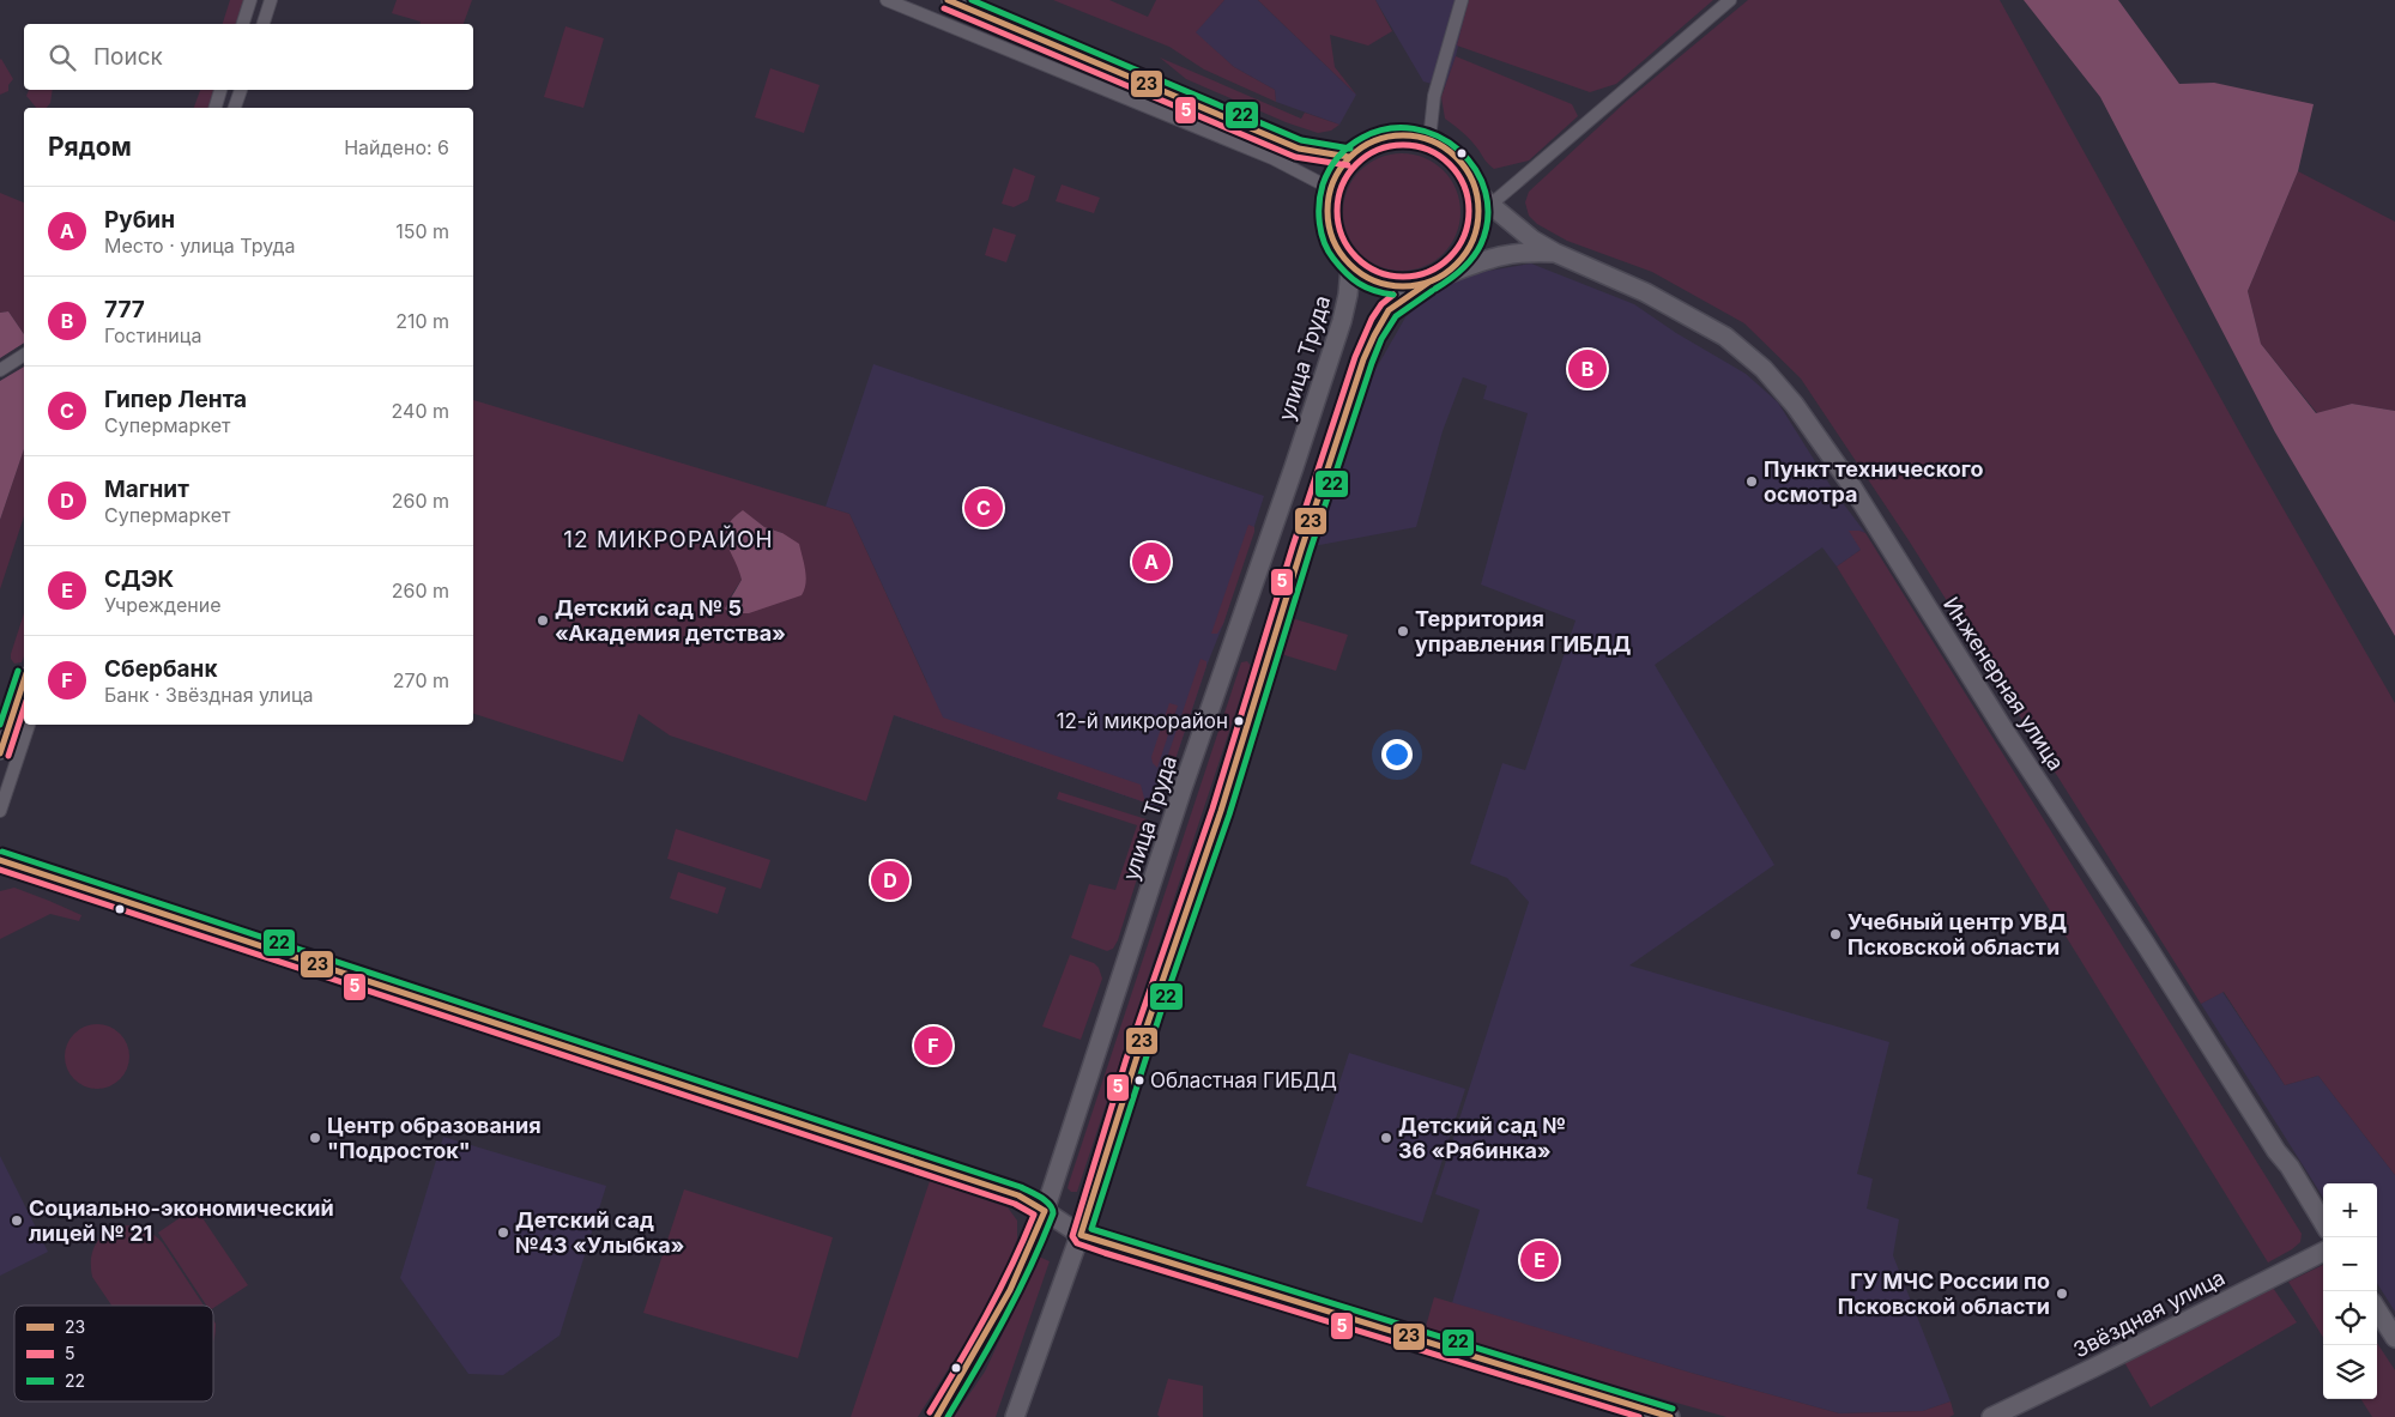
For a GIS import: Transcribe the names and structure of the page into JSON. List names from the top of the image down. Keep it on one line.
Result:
{"streets":{"main road":["улица Труда","Инженерная улица","Звёздная улица"]},"crossings":[["улица Труда","Инженерная улица"]],"districts":["12 МИКРОРАЙОН"],"places":["Пункт технического осмотра","Детский сад № 5 «Академия детства»","Территория управления ГИБДД","12-й микрорайон","Учебный центр УВД Псковской области","Областная ГИБДД","Центр образования \"Подросток\"","Детский сад № 36 «Рябинка»","Социально-экономический лицей № 21","Детский сад №43 «Улыбка»","ГУ МЧС России по Псковской области"],"lines":["transit line 23","transit line 22","transit line 5"],"legend":["23","5","22"],"page":{"search":"Поиск","heading":["Рядом","Найдено: 6"],"list":[{"mark":"A","name":"Рубин","note":"Место · улица Труда","value":"150 m"},{"mark":"B","name":"777","note":"Гостиница","value":"210 m"},{"mark":"C","name":"Гипер Лента","note":"Супермаркет","value":"240 m"},{"mark":"D","name":"Магнит","note":"Супермаркет","value":"260 m"},{"mark":"E","name":"СДЭК","note":"Учреждение","value":"260 m"},{"mark":"F","name":"Сбербанк","note":"Банк · Звёздная улица","value":"270 m"}],"pins":["B","C","A","D","F","E"],"map_buttons":["+","−"]}}
